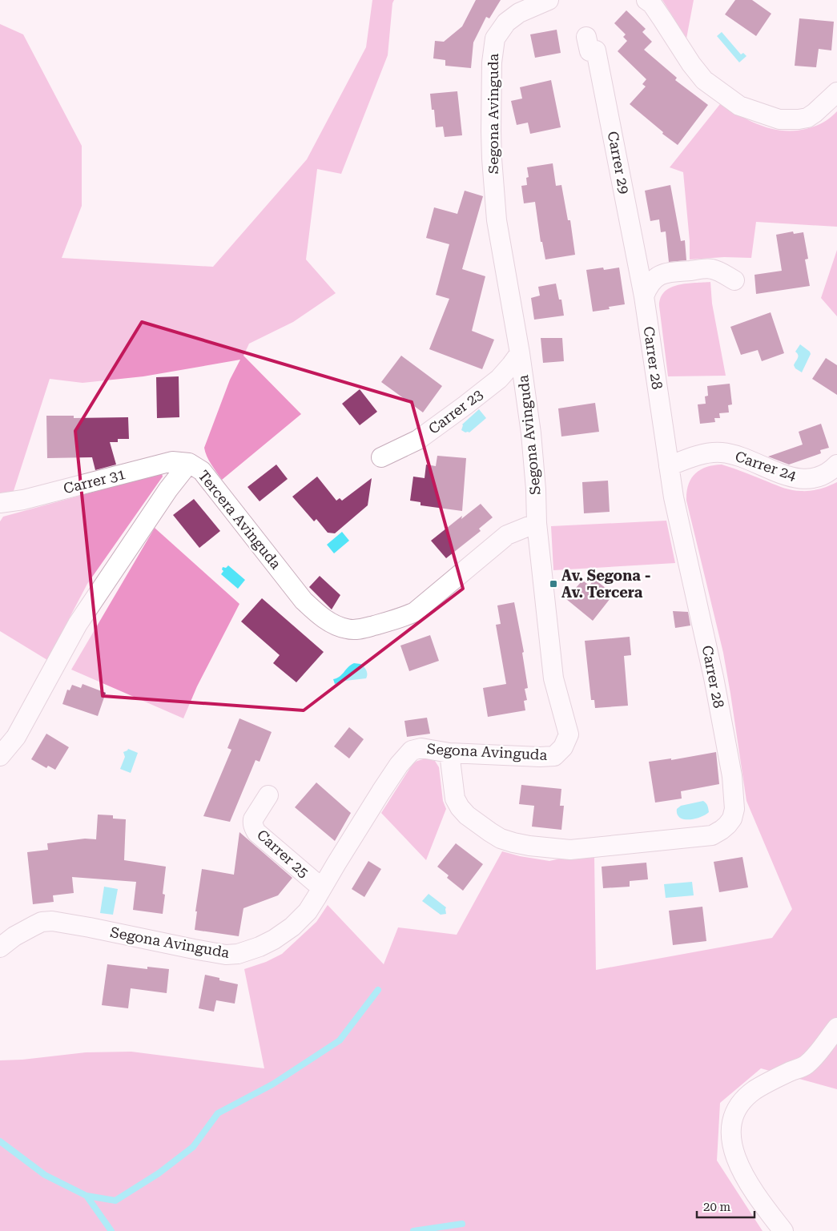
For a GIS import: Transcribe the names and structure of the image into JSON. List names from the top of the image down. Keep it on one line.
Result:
{"streets":{"street":["Segona Avinguda","Carrer 29","Carrer 28","Carrer 23","Carrer 24","Carrer 31","Tercera Avinguda","Carrer 25"]},"crossings":[["Segona Avinguda","Carrer 28"],["Segona Avinguda","Carrer 23"],["Segona Avinguda","Tercera Avinguda"],["Segona Avinguda","Carrer 25"],["Carrer 29","Carrer 28"],["Carrer 28","Carrer 24"],["Carrer 31","Tercera Avinguda"]],"places":{"transit":["Av. Segona - Av. Tercera"]},"scale_bar":"20 m"}
